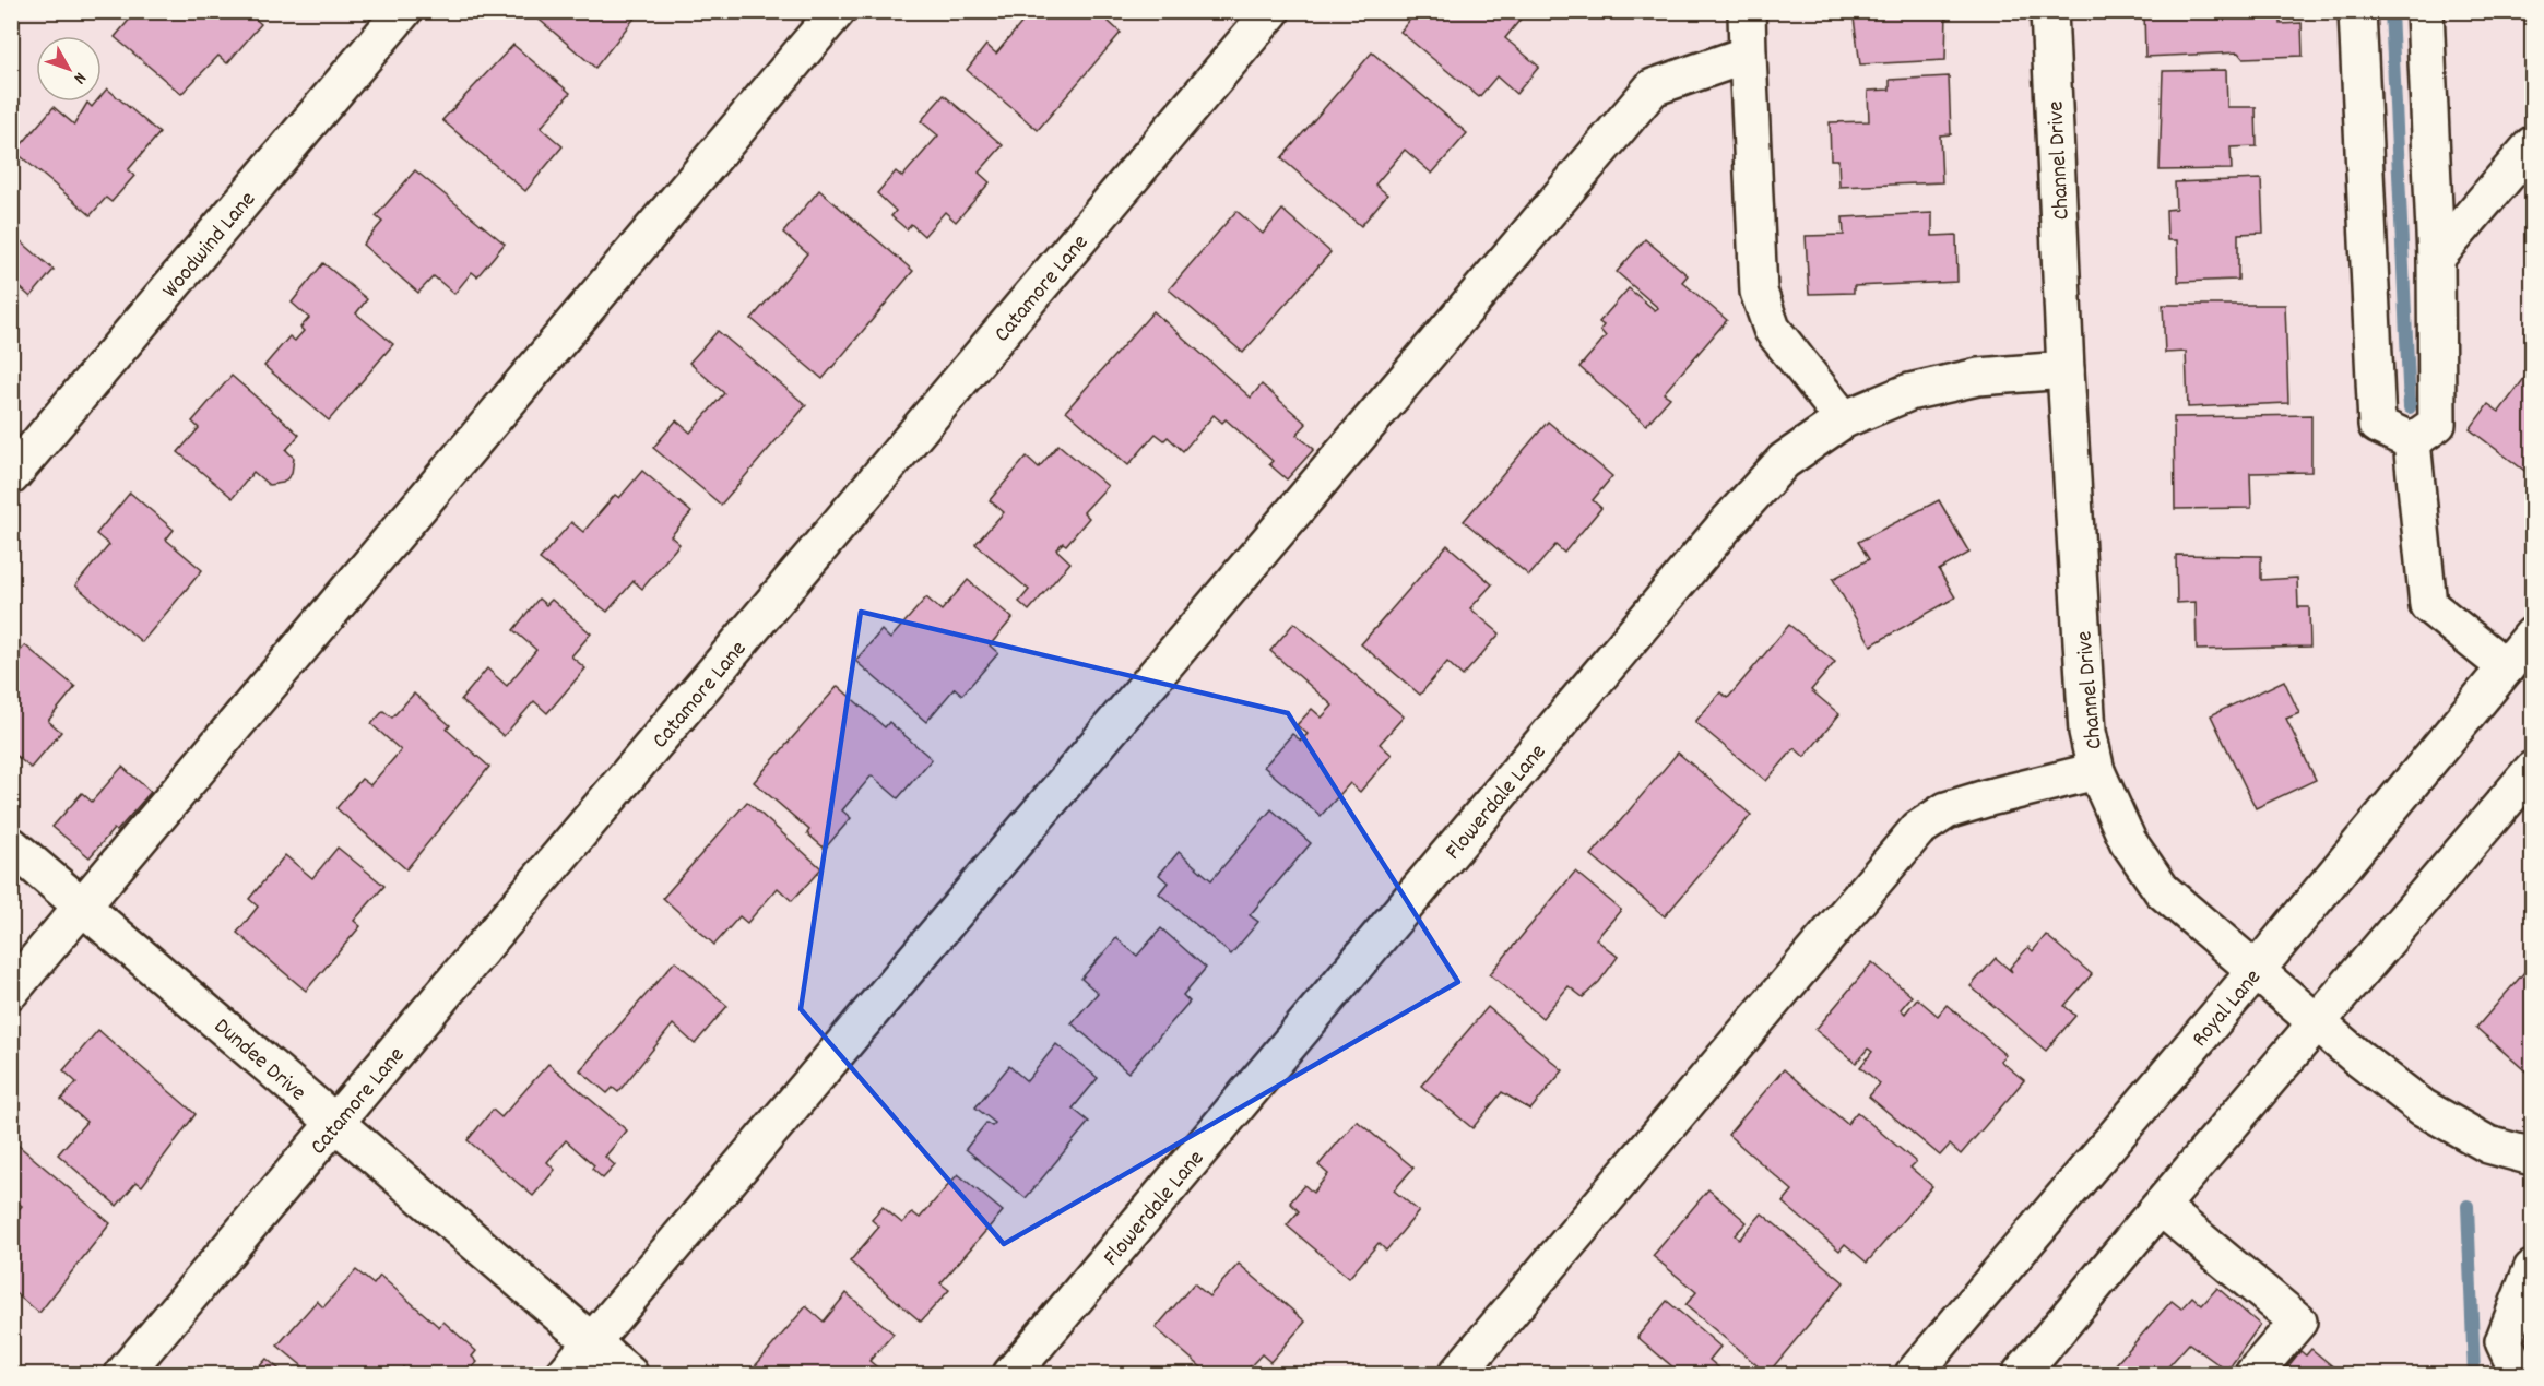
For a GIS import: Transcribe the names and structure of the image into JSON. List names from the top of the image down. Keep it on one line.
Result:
{"streets":{"street":["Channel Drive","Woodwind Lane","Catamore Lane","Flowerdale Lane","Royal Lane","Dundee Drive"]},"crossings":[["Channel Drive","Flowerdale Lane"],["Channel Drive","Royal Lane"],["Catamore Lane","Dundee Drive"]],"north":"bottom right"}
